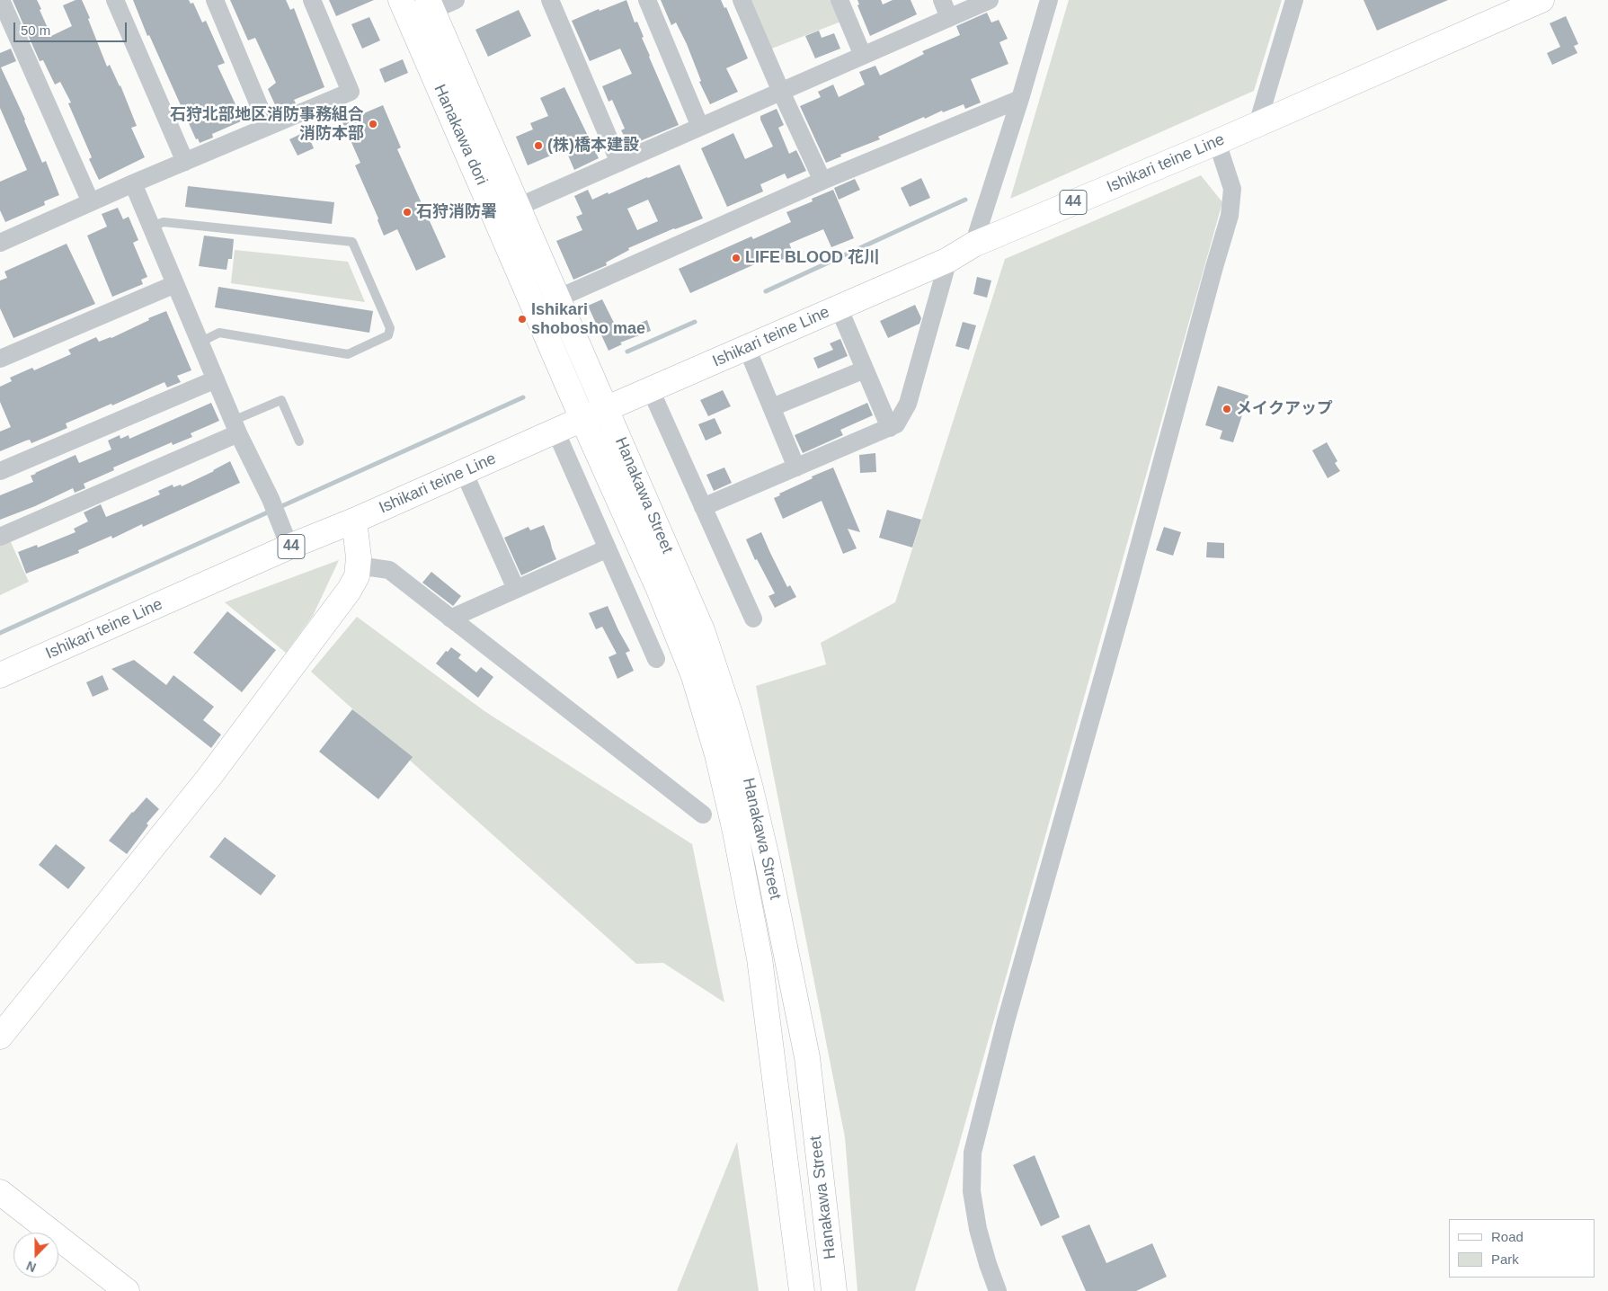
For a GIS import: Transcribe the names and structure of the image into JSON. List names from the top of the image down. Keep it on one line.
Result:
{"streets":{"street":["Hanakawa dori","Ishikari teine Line","44","Hanakawa Street"]},"crossings":[["Hanakawa dori","Ishikari teine Line"],["Hanakawa dori","Hanakawa Street"],["Ishikari teine Line","Hanakawa Street"]],"places":["石狩北部地区消防事務組合 消防本部","(株)橋本建設","石狩消防署","LIFE BLOOD 花川","Ishikari shobosho mae","メイクアップ"],"legend":["Road","Park"],"scale_bar":"50 m","north":"bottom"}
